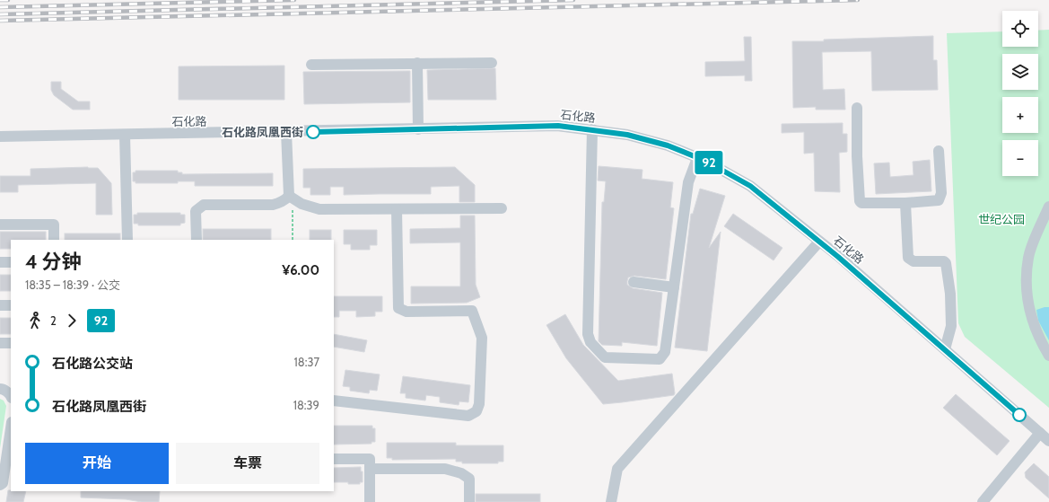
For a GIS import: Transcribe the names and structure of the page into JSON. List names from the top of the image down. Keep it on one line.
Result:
{"streets":{"street":["石化路"]},"parks":["世纪公园"],"places":["石化路凤凰西街"],"lines":["bus line 92"],"page":{"on_map":"92","map_buttons":["+","−"],"heading":["4 分钟","18:35 – 18:39 · 公交","¥6.00"],"legs":["2","92"],"list":[{"name":"石化路公交站","value":"18:37"},{"name":"石化路凤凰西街","value":"18:39"}],"buttons":["开始","车票"]}}
